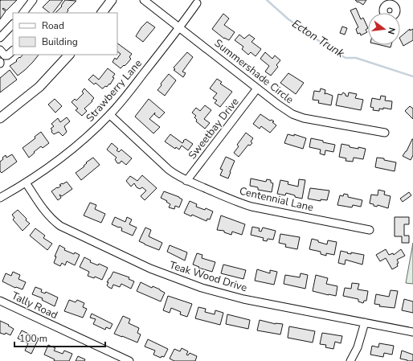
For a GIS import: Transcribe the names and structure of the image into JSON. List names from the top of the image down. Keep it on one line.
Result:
{"streets":{"street":["Summershade Circle","Strawberry Lane","Sweetbay Drive","Centennial Lane","Teak Wood Drive","Tally Road"]},"crossings":[["Summershade Circle","Strawberry Lane"],["Summershade Circle","Sweetbay Drive"],["Strawberry Lane","Centennial Lane"],["Strawberry Lane","Teak Wood Drive"],["Sweetbay Drive","Centennial Lane"]],"water":["Ecton Trunk"],"legend":["Road","Building"],"scale_bar":"100 m","north":"right"}
